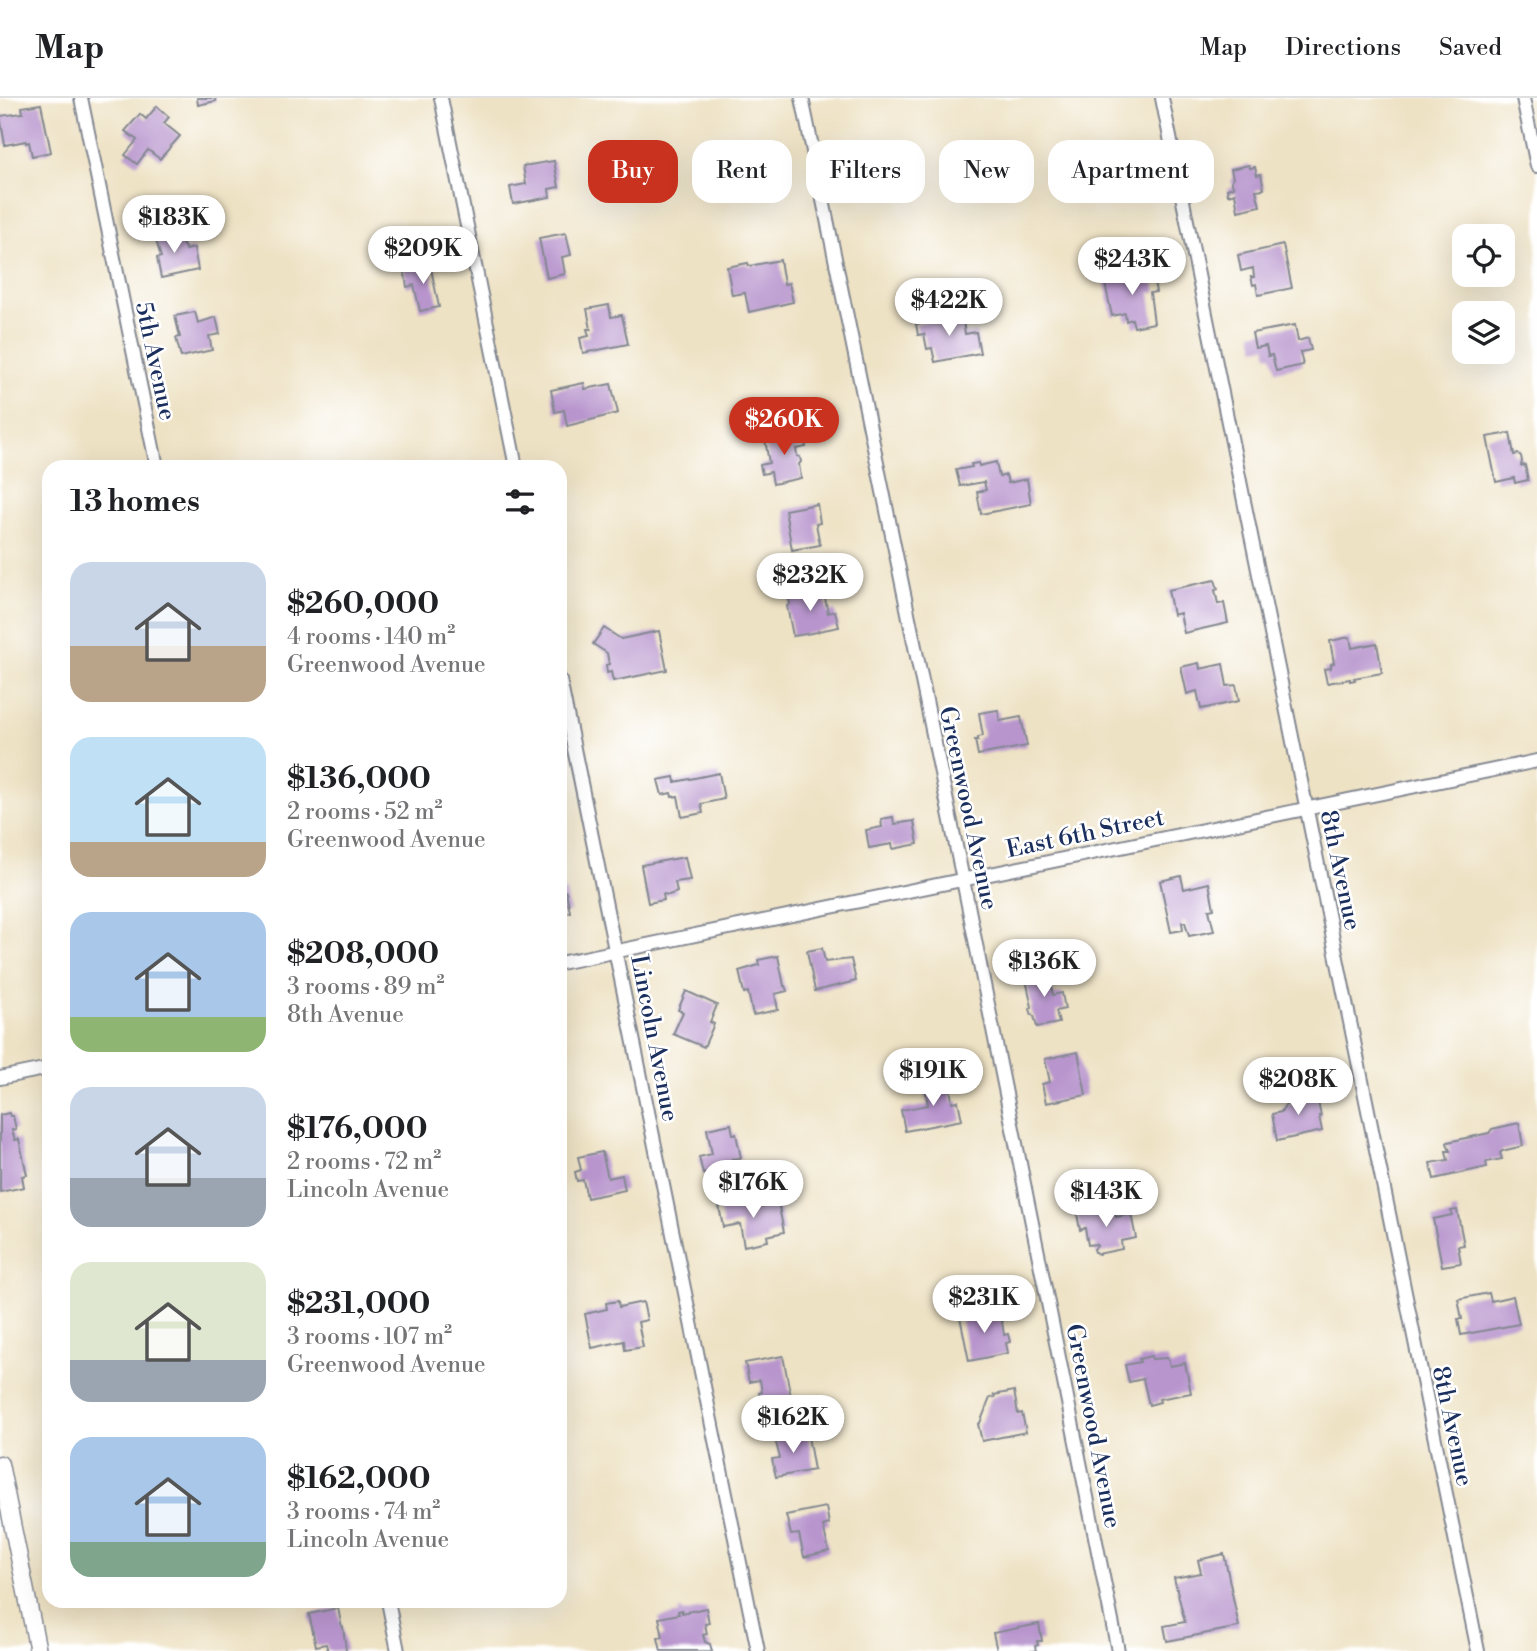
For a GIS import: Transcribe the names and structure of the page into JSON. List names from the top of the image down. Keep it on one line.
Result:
{"streets":{"street":["5th Avenue","Greenwood Avenue","East 6th Street","8th Avenue","Lincoln Avenue"]},"crossings":[["Greenwood Avenue","East 6th Street"],["East 6th Street","8th Avenue"],["East 6th Street","Lincoln Avenue"]],"page":{"header":"Map","nav":["Map","Directions","Saved"],"chip":["Buy","Rent","Filters","New","Apartment"],"price":["$183K","$209K","$243K","$422K","$260K","$232K","$136K","$191K","$208K","$176K","$143K","$231K","$162K"],"heading":"13 homes","list":[{"name":"$260,000","note":"4 rooms · 140 m² · Greenwood Avenue"},{"name":"$136,000","note":"2 rooms · 52 m² · Greenwood Avenue"},{"name":"$208,000","note":"3 rooms · 89 m² · 8th Avenue"},{"name":"$176,000","note":"2 rooms · 72 m² · Lincoln Avenue"},{"name":"$231,000","note":"3 rooms · 107 m² · Greenwood Avenue"},{"name":"$162,000","note":"3 rooms · 74 m² · Lincoln Avenue"}]}}
